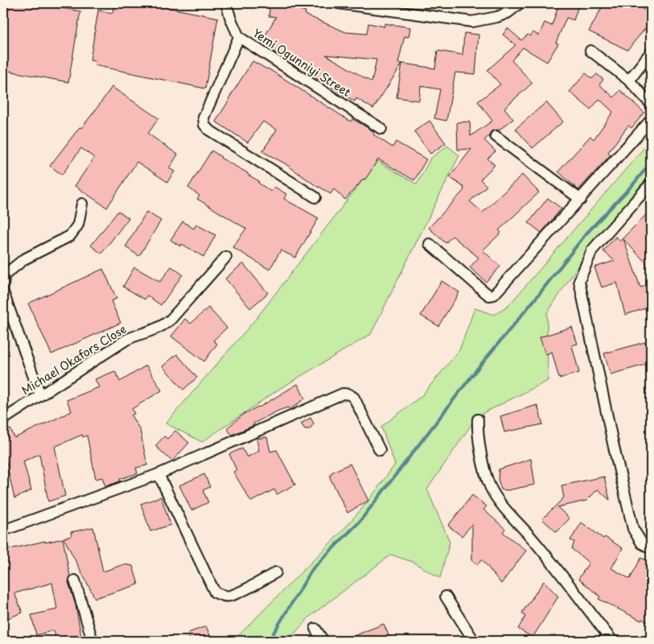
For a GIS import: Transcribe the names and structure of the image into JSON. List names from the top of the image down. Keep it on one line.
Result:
{"streets":{"street":["Yemi Ogunniyi Street","Michael Okafors Close"]}}
